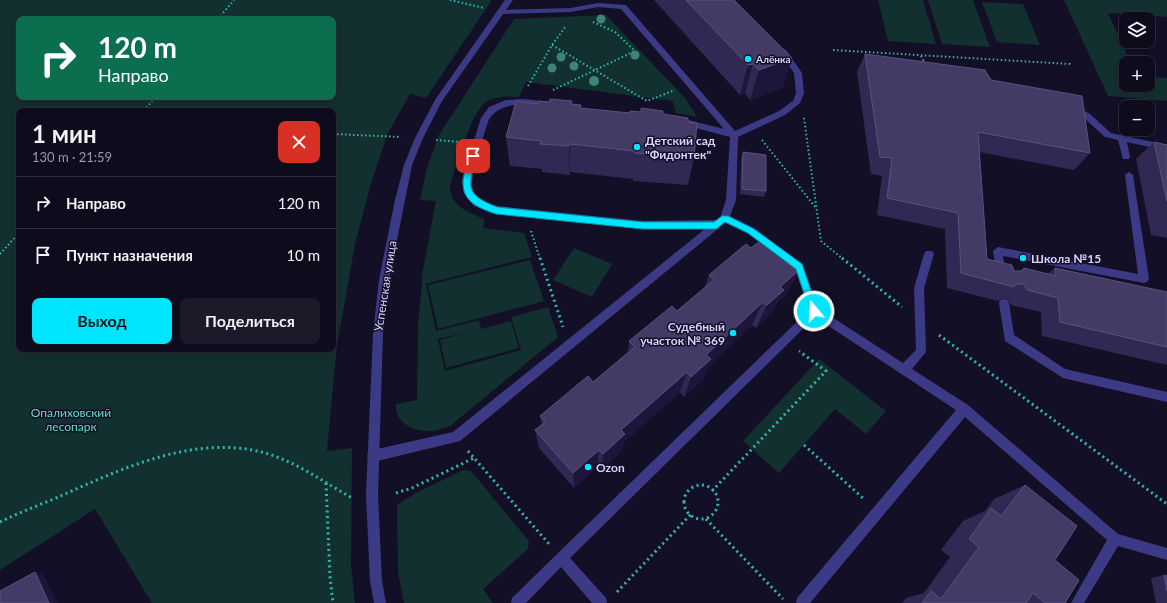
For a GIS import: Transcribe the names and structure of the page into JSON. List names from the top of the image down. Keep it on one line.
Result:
{"streets":{"street":["Успенская улица"]},"parks":["Опалиховский лесопарк"],"places":["Алёнка","Детский сад \"Фидонтек\"","Школа №15","Судебный участок № 369","Ozon"],"page":{"map_buttons":["+","−"],"turn":["120 m","Направо"],"heading":["1 мин","130 m · 21:59"],"list":[{"name":"Направо","value":"120 m"},{"name":"Пункт назначения","value":"10 m"}],"buttons":["Выход","Поделиться"]}}
